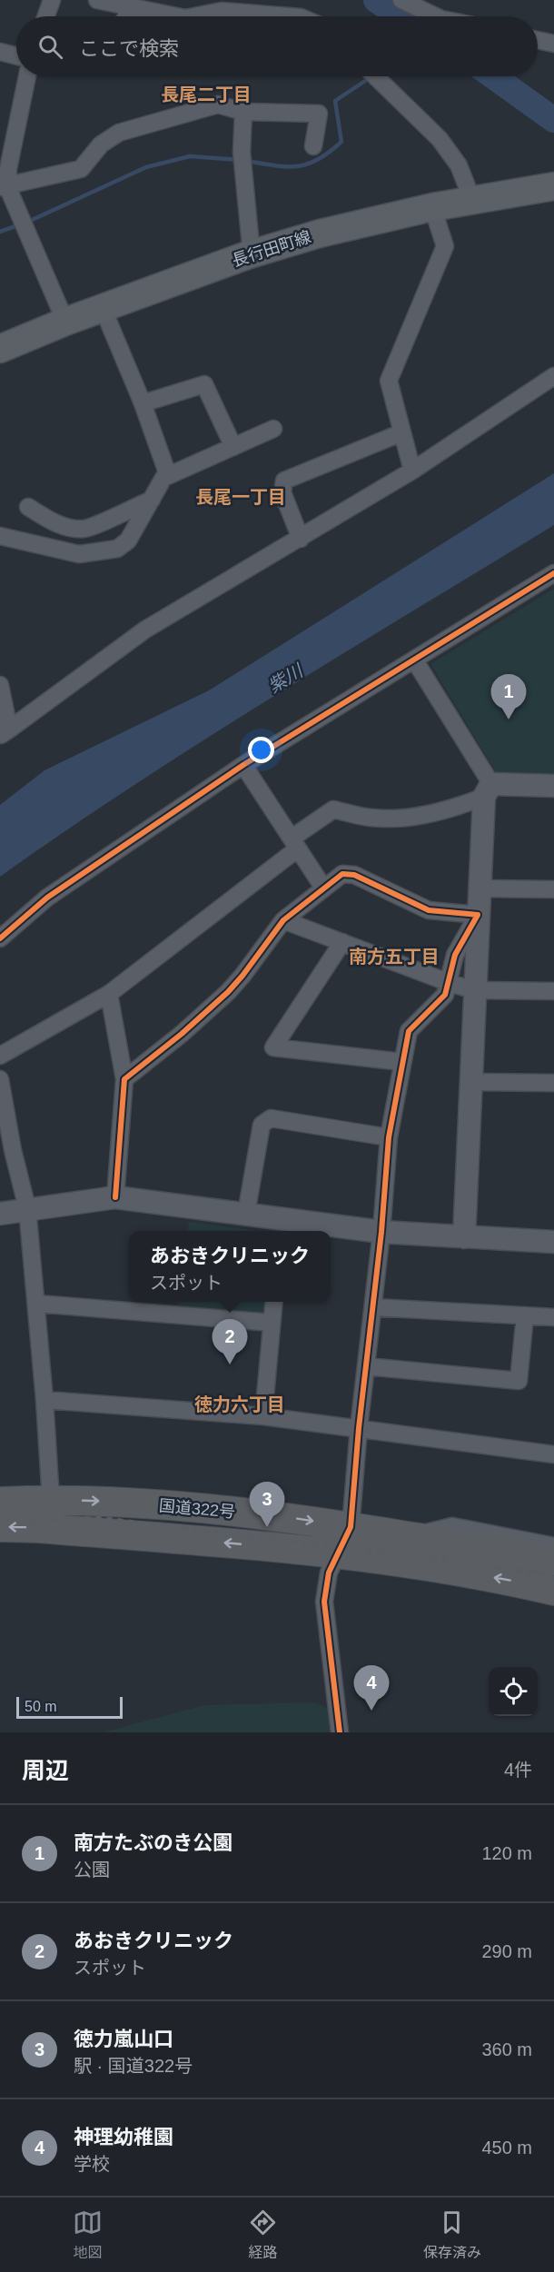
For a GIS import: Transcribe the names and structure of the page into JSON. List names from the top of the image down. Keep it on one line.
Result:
{"streets":{"highway":["国道322号"],"main road":["長行田町線"]},"districts":["長尾二丁目","長尾一丁目","南方五丁目","徳力六丁目"],"water":["紫川"],"scale_bar":"50 m","page":{"search":"ここで検索","pins":["1","2","3","4"],"popup":["あおきクリニック","スポット"],"scale":"50 m","heading":["周辺","4件"],"list":[{"mark":"1","name":"南方たぶのき公園","note":"公園","value":"120 m"},{"mark":"2","name":"あおきクリニック","note":"スポット","value":"290 m"},{"mark":"3","name":"徳力嵐山口","note":"駅 · 国道322号","value":"360 m"},{"mark":"4","name":"神理幼稚園","note":"学校","value":"450 m"}],"nav":["地図","経路","保存済み"]}}
